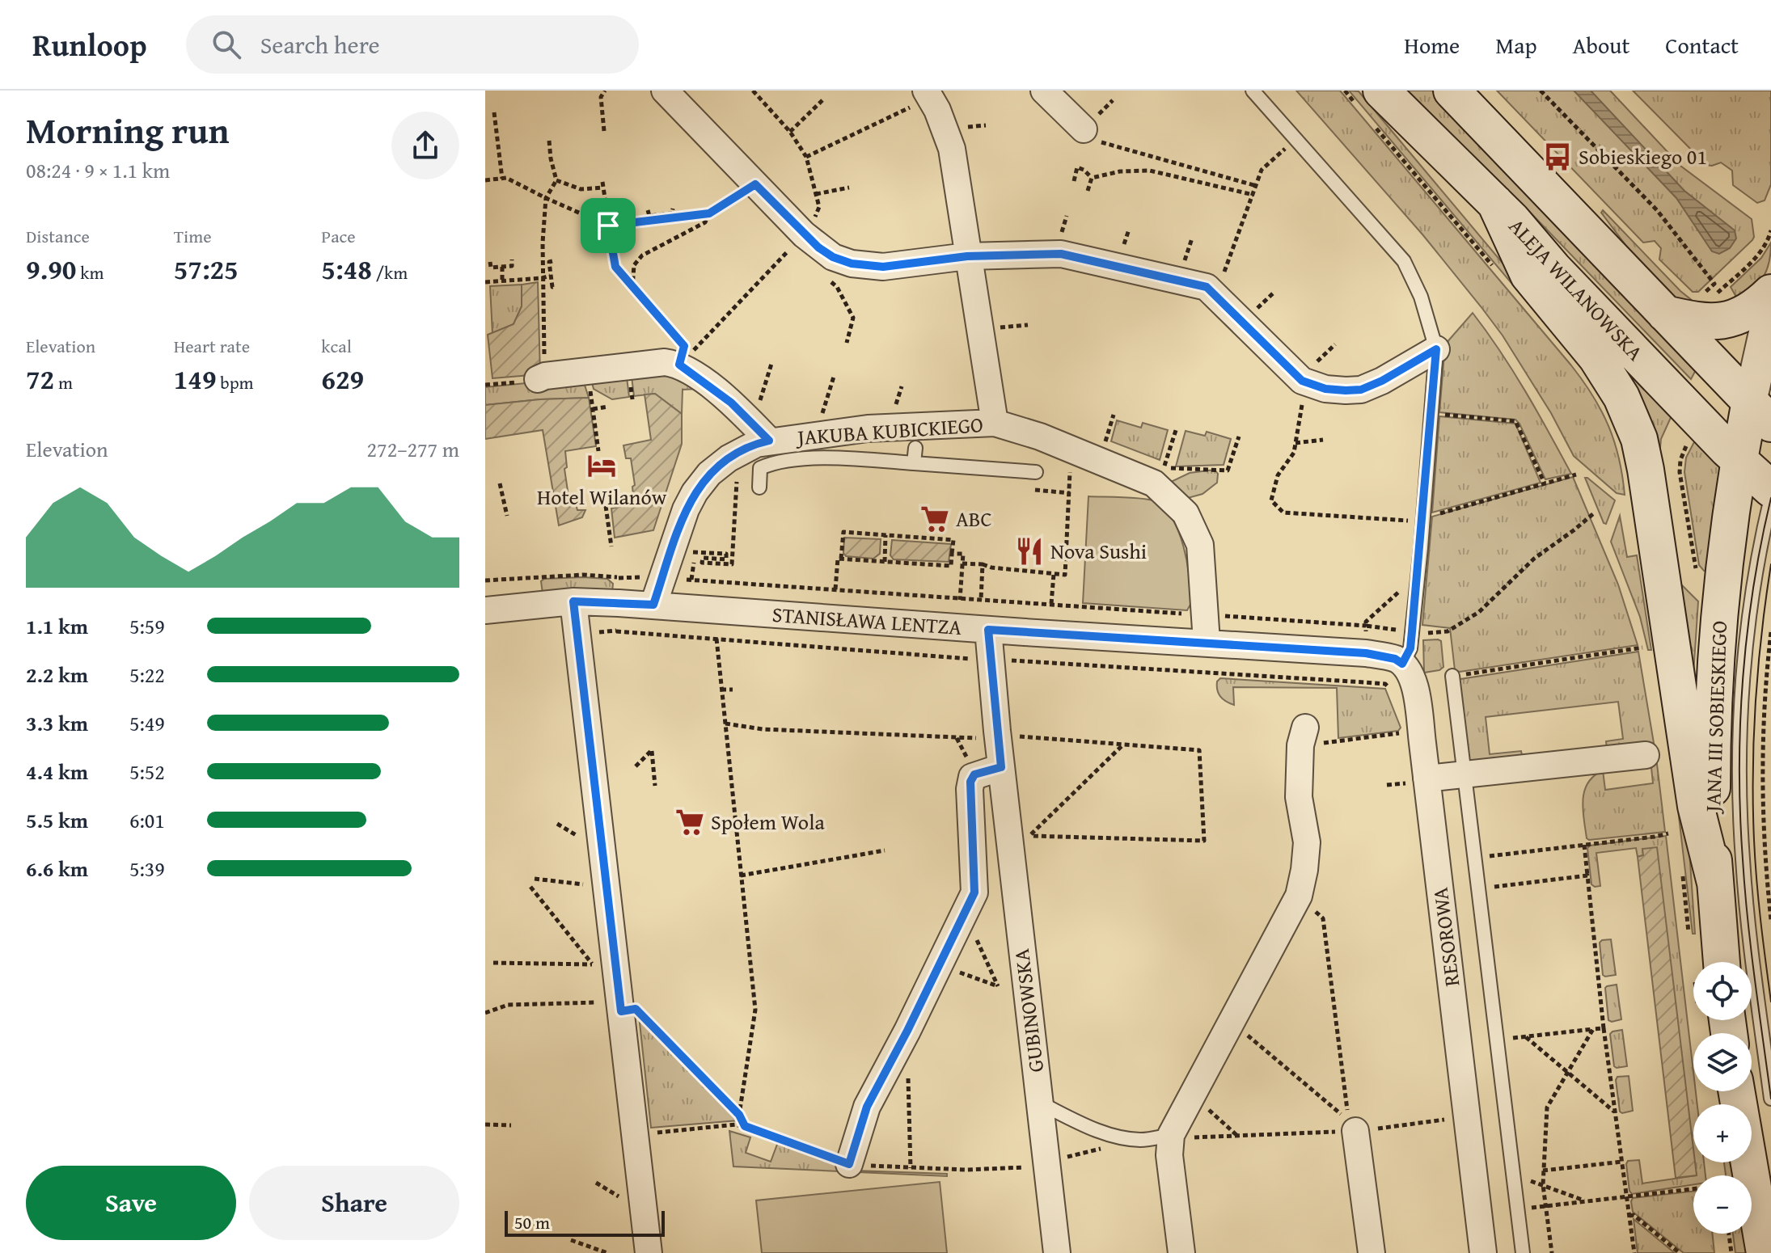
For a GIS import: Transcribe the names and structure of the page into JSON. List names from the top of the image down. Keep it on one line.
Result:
{"streets":{"main road":["ALEJA WILANOWSKA","JANA III SOBIESKIEGO"],"street":["JAKUBA KUBICKIEGO","STANISŁAWA LENTZA","RESOROWA","GUBINOWSKA"]},"crossings":[["ALEJA WILANOWSKA","JANA III SOBIESKIEGO"],["JAKUBA KUBICKIEGO","STANISŁAWA LENTZA"],["STANISŁAWA LENTZA","GUBINOWSKA"]],"places":{"bus stop":["Sobieskiego 01"],"hotel":["Hotel Wilanów"],"supermarket":["ABC","Społem Wola"],"restaurant":["Nova Sushi"]},"scale_bar":"50 m","page":{"header":"Runloop","search":"Search here","nav":["Home","Map","About","Contact"],"heading":["Morning run","08:24 · 9 × 1.1 km"],"stats":[["Distance","9.90 km"],["Time","57:25"],["Pace","5:48 /km"],["Elevation","72 m"],["Heart rate","149 bpm"],["kcal","629"]],"chart":["Elevation","272–277 m"],"list":[{"name":"1.1 km","note":"5:59"},{"name":"2.2 km","note":"5:22"},{"name":"3.3 km","note":"5:49"},{"name":"4.4 km","note":"5:52"},{"name":"5.5 km","note":"6:01"},{"name":"6.6 km","note":"5:39"}],"map_buttons":["+","−"],"buttons":["Save","Share"],"scale":"50 m"}}
